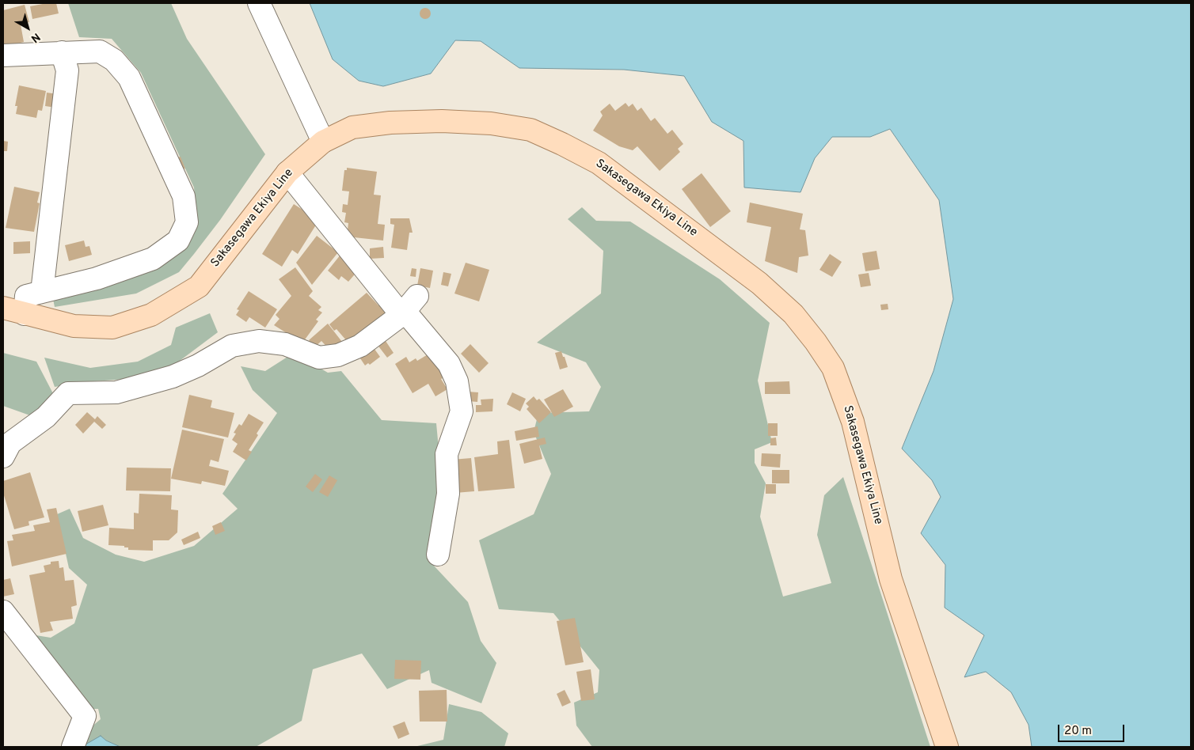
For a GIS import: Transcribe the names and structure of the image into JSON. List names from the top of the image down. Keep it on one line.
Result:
{"streets":{"main road":["Sakasegawa Ekiya Line"]},"scale_bar":"20 m","north":"bottom right"}
